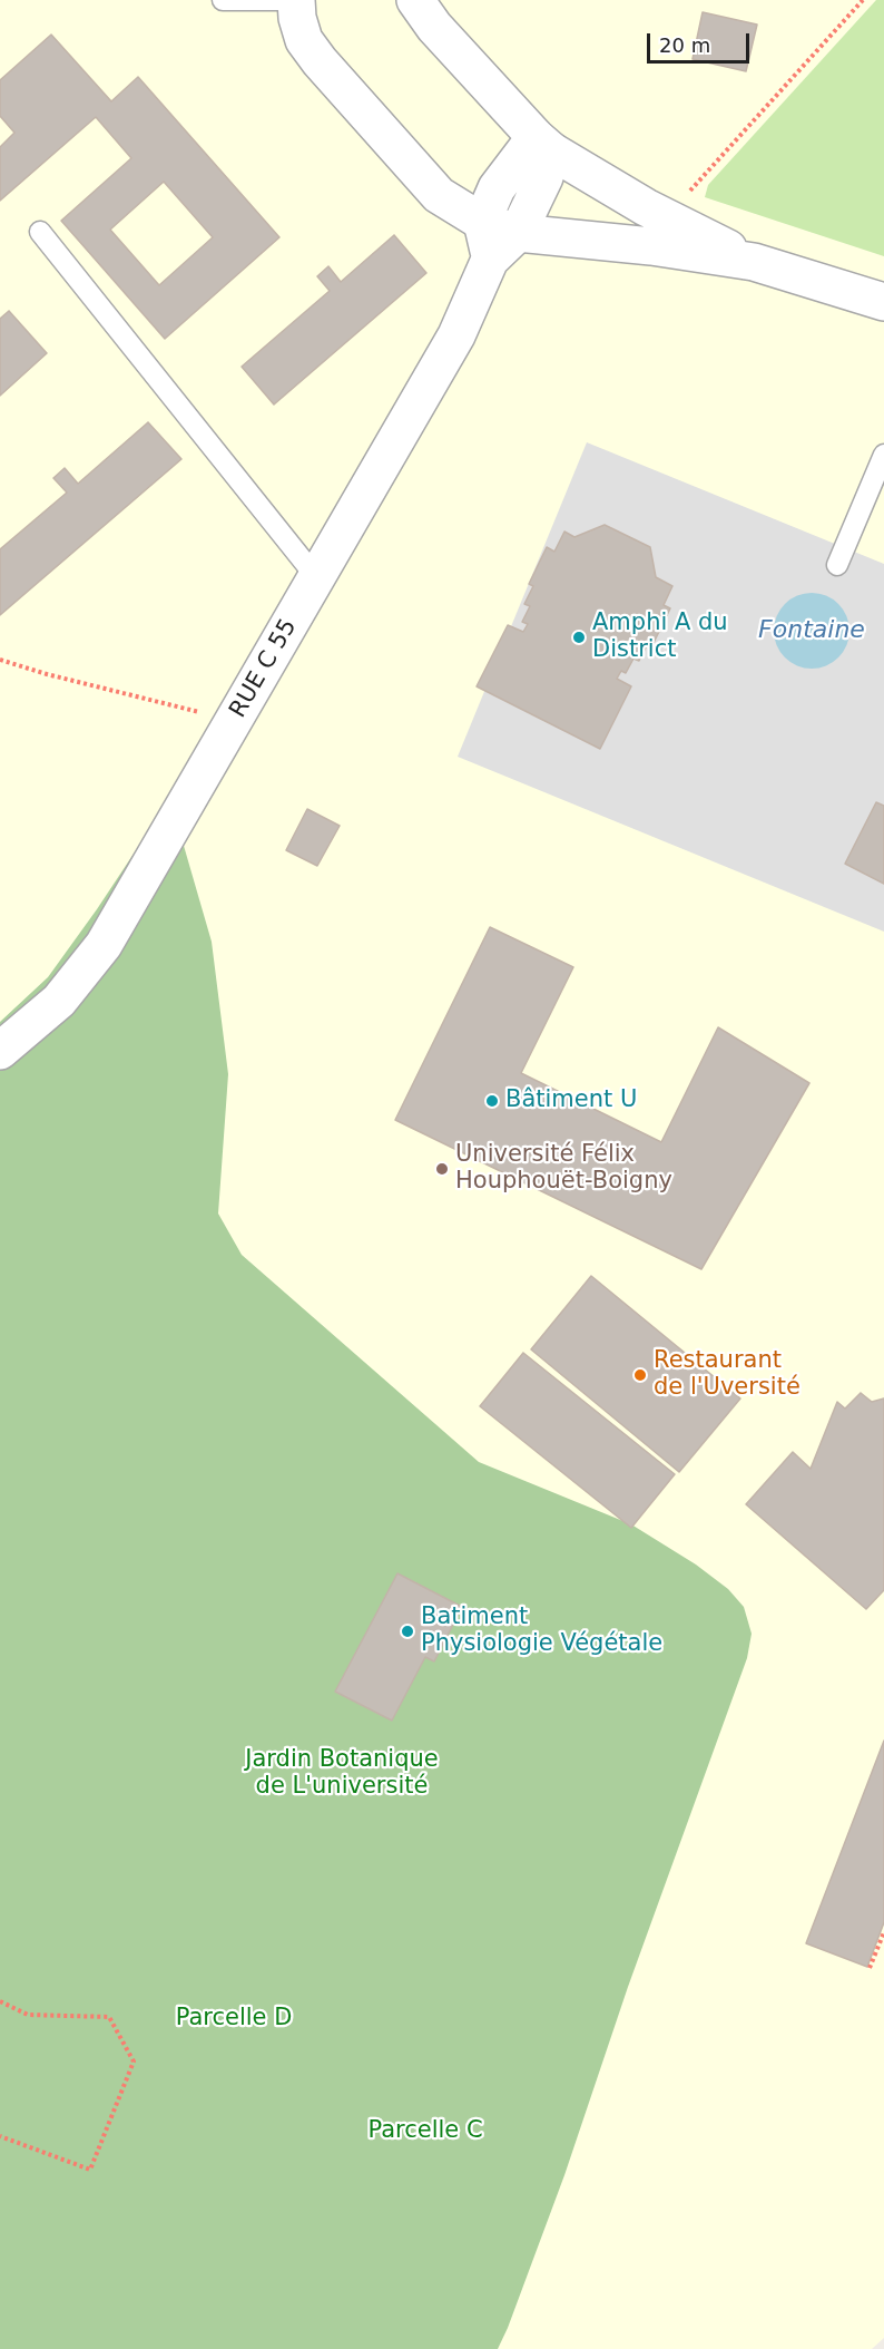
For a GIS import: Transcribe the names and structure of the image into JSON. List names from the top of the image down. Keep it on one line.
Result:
{"streets":{"street":["RUE C 55"]},"water":["Fontaine"],"parks":["Jardin Botanique de L'université","Parcelle D","Parcelle C"],"places":["Amphi A du District","Bâtiment U","Université Félix Houphouët-Boigny","Restaurant de l'Uversité","Batiment Physiologie Végétale"],"scale_bar":"20 m"}
